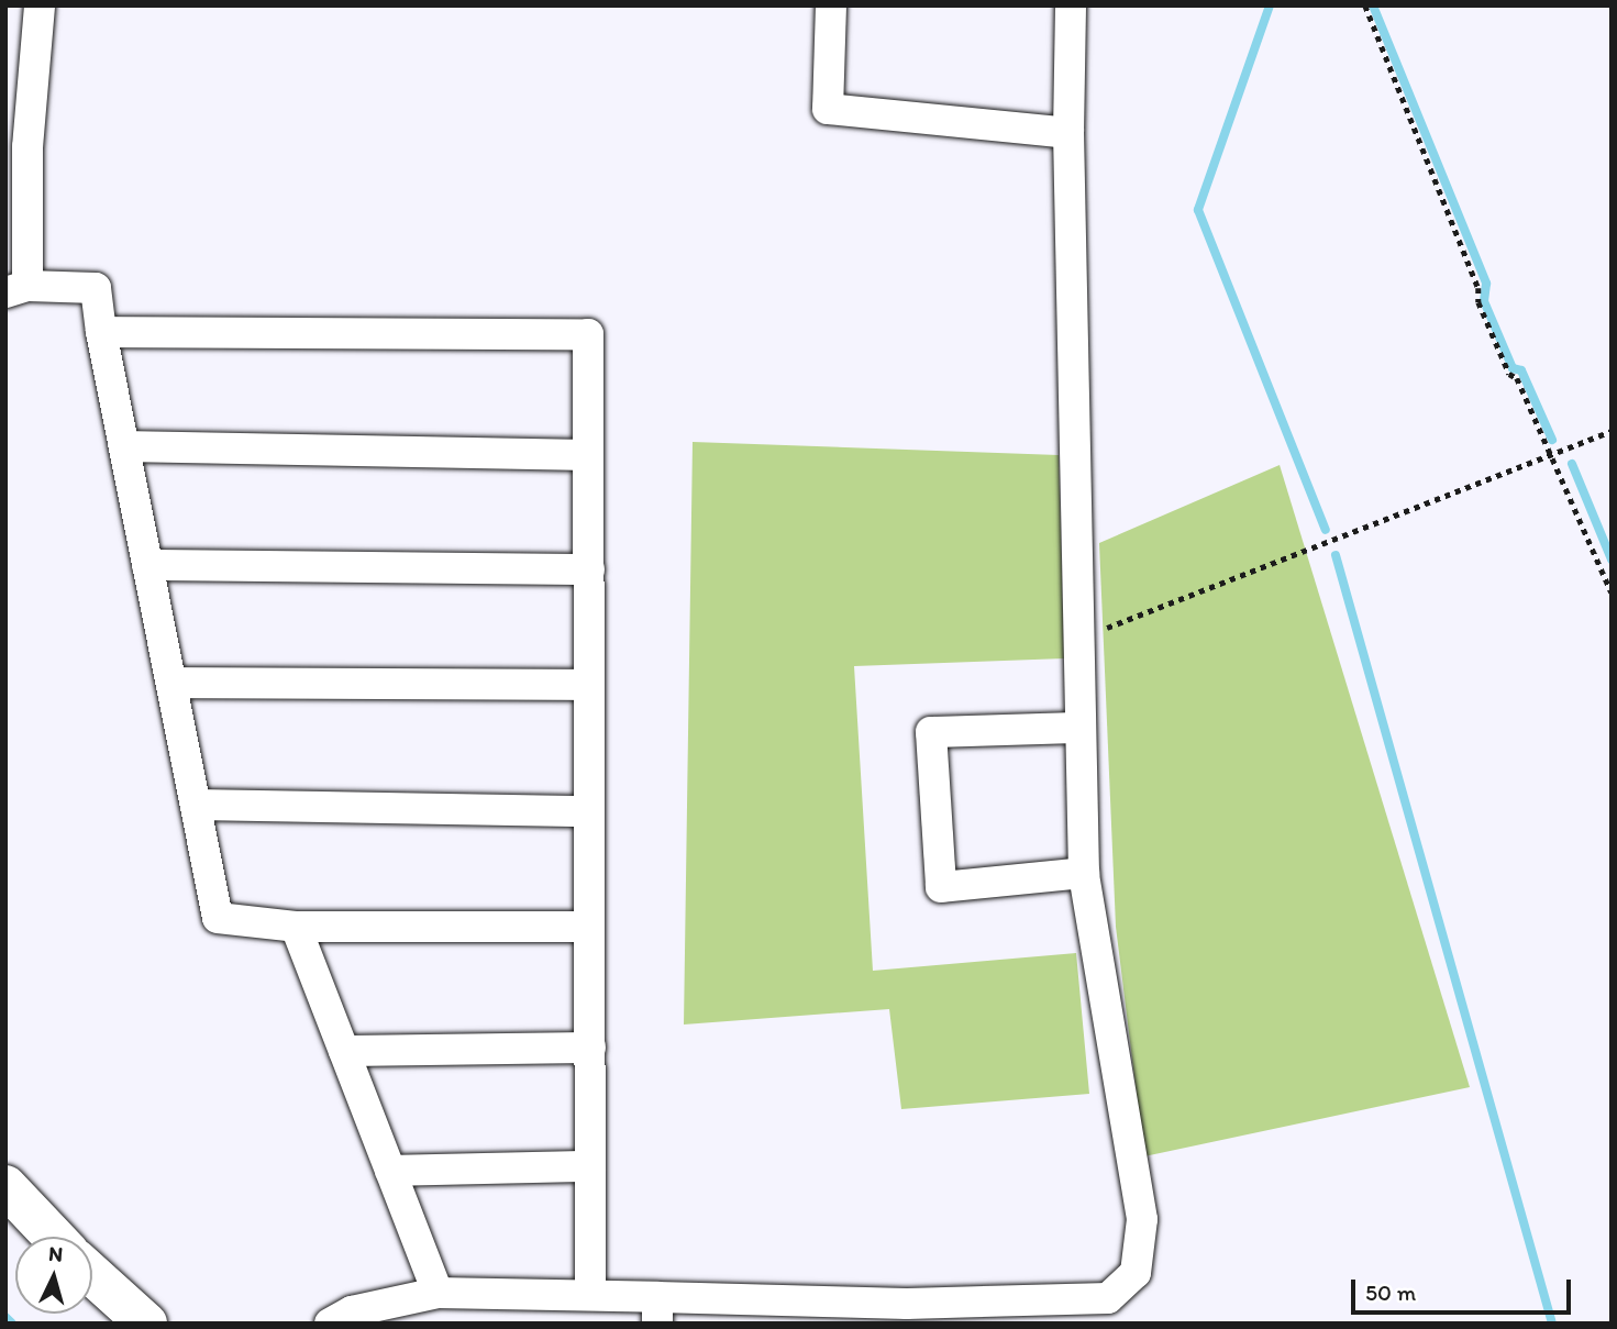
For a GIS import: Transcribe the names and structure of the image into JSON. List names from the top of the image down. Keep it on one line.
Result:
{"scale_bar":"50 m","north":"top"}
